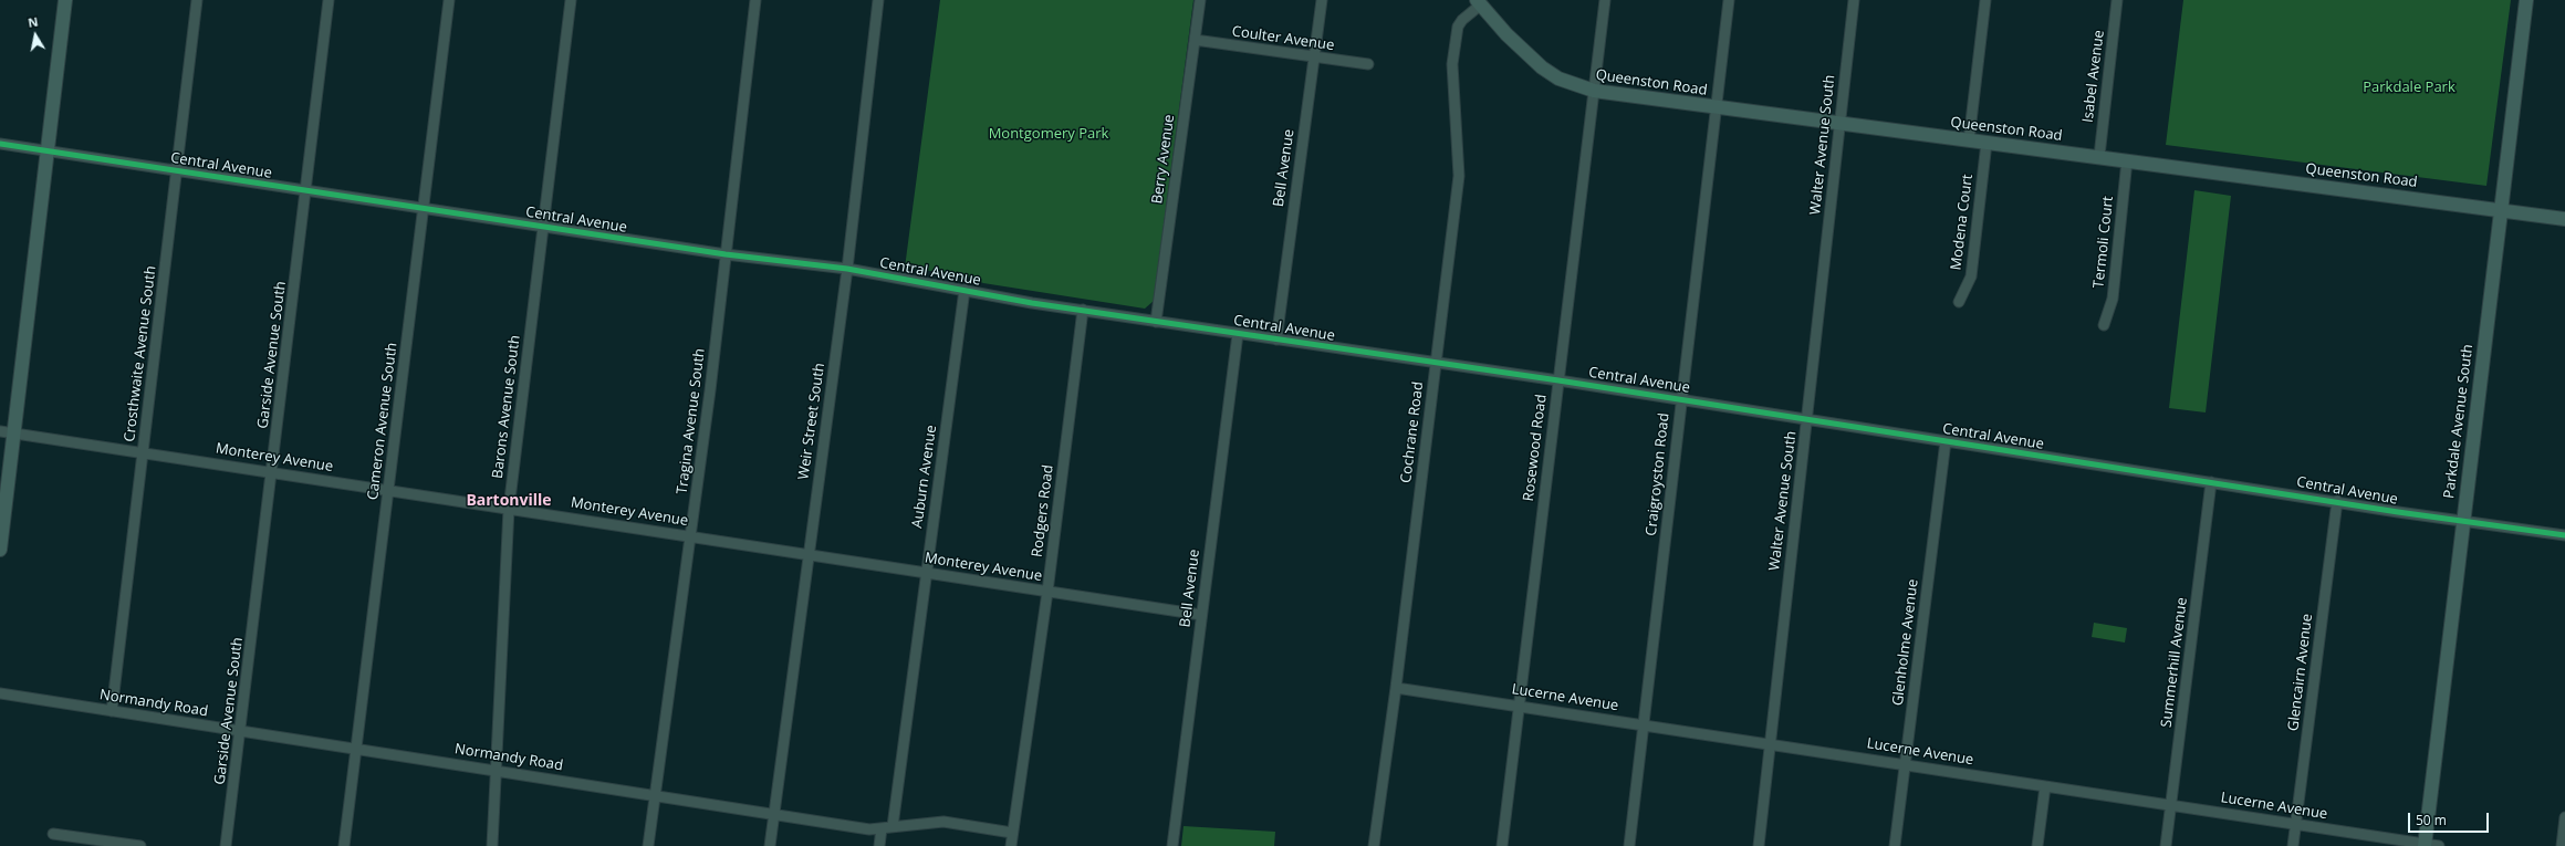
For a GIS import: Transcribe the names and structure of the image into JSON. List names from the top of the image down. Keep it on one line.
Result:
{"streets":{"main road":["Queenston Road","Parkdale Avenue South"],"street":["Coulter Avenue","Isabel Avenue","Walter Avenue South","Berry Avenue","Central Avenue","Bell Avenue","Modena Court","Termoli Court","Crosthwaite Avenue South","Garside Avenue South","Barons Avenue South","Cameron Avenue South","Tragina Avenue South","Weir Street South","Cochrane Road","Rosewood Road","Monterey Avenue","Craigroyston Road","Auburn Avenue","Rodgers Road","Glenholme Avenue","Summerhill Avenue","Glencairn Avenue","Lucerne Avenue","Normandy Road"]},"crossings":[["Coulter Avenue","Berry Avenue"],["Coulter Avenue","Bell Avenue"],["Isabel Avenue","Queenston Road"],["Queenston Road","Walter Avenue South"],["Queenston Road","Modena Court"],["Queenston Road","Termoli Court"],["Queenston Road","Parkdale Avenue South"],["Queenston Road","Cochrane Road"],["Queenston Road","Rosewood Road"],["Queenston Road","Craigroyston Road"],["Walter Avenue South","Central Avenue"],["Walter Avenue South","Lucerne Avenue"],["Berry Avenue","Central Avenue"],["Central Avenue","Bell Avenue"],["Central Avenue","Crosthwaite Avenue South"],["Central Avenue","Garside Avenue South"],["Central Avenue","Barons Avenue South"],["Central Avenue","Cameron Avenue South"],["Central Avenue","Tragina Avenue South"],["Central Avenue","Weir Street South"],["Central Avenue","Parkdale Avenue South"],["Central Avenue","Cochrane Road"],["Central Avenue","Rosewood Road"],["Central Avenue","Craigroyston Road"],["Central Avenue","Auburn Avenue"],["Central Avenue","Rodgers Road"],["Central Avenue","Glenholme Avenue"],["Central Avenue","Summerhill Avenue"],["Central Avenue","Glencairn Avenue"],["Bell Avenue","Monterey Avenue"],["Crosthwaite Avenue South","Monterey Avenue"],["Crosthwaite Avenue South","Normandy Road"],["Garside Avenue South","Monterey Avenue"],["Garside Avenue South","Normandy Road"],["Barons Avenue South","Monterey Avenue"],["Barons Avenue South","Normandy Road"],["Cameron Avenue South","Monterey Avenue"],["Cameron Avenue South","Normandy Road"],["Tragina Avenue South","Monterey Avenue"],["Tragina Avenue South","Normandy Road"],["Weir Street South","Monterey Avenue"],["Weir Street South","Normandy Road"],["Parkdale Avenue South","Lucerne Avenue"],["Cochrane Road","Lucerne Avenue"],["Rosewood Road","Lucerne Avenue"],["Monterey Avenue","Auburn Avenue"],["Monterey Avenue","Rodgers Road"],["Craigroyston Road","Lucerne Avenue"],["Auburn Avenue","Normandy Road"],["Rodgers Road","Normandy Road"],["Glenholme Avenue","Lucerne Avenue"],["Summerhill Avenue","Lucerne Avenue"],["Glencairn Avenue","Lucerne Avenue"]],"districts":["Bartonville"],"parks":["Parkdale Park","Montgomery Park"],"scale_bar":"50 m","north":"top"}
